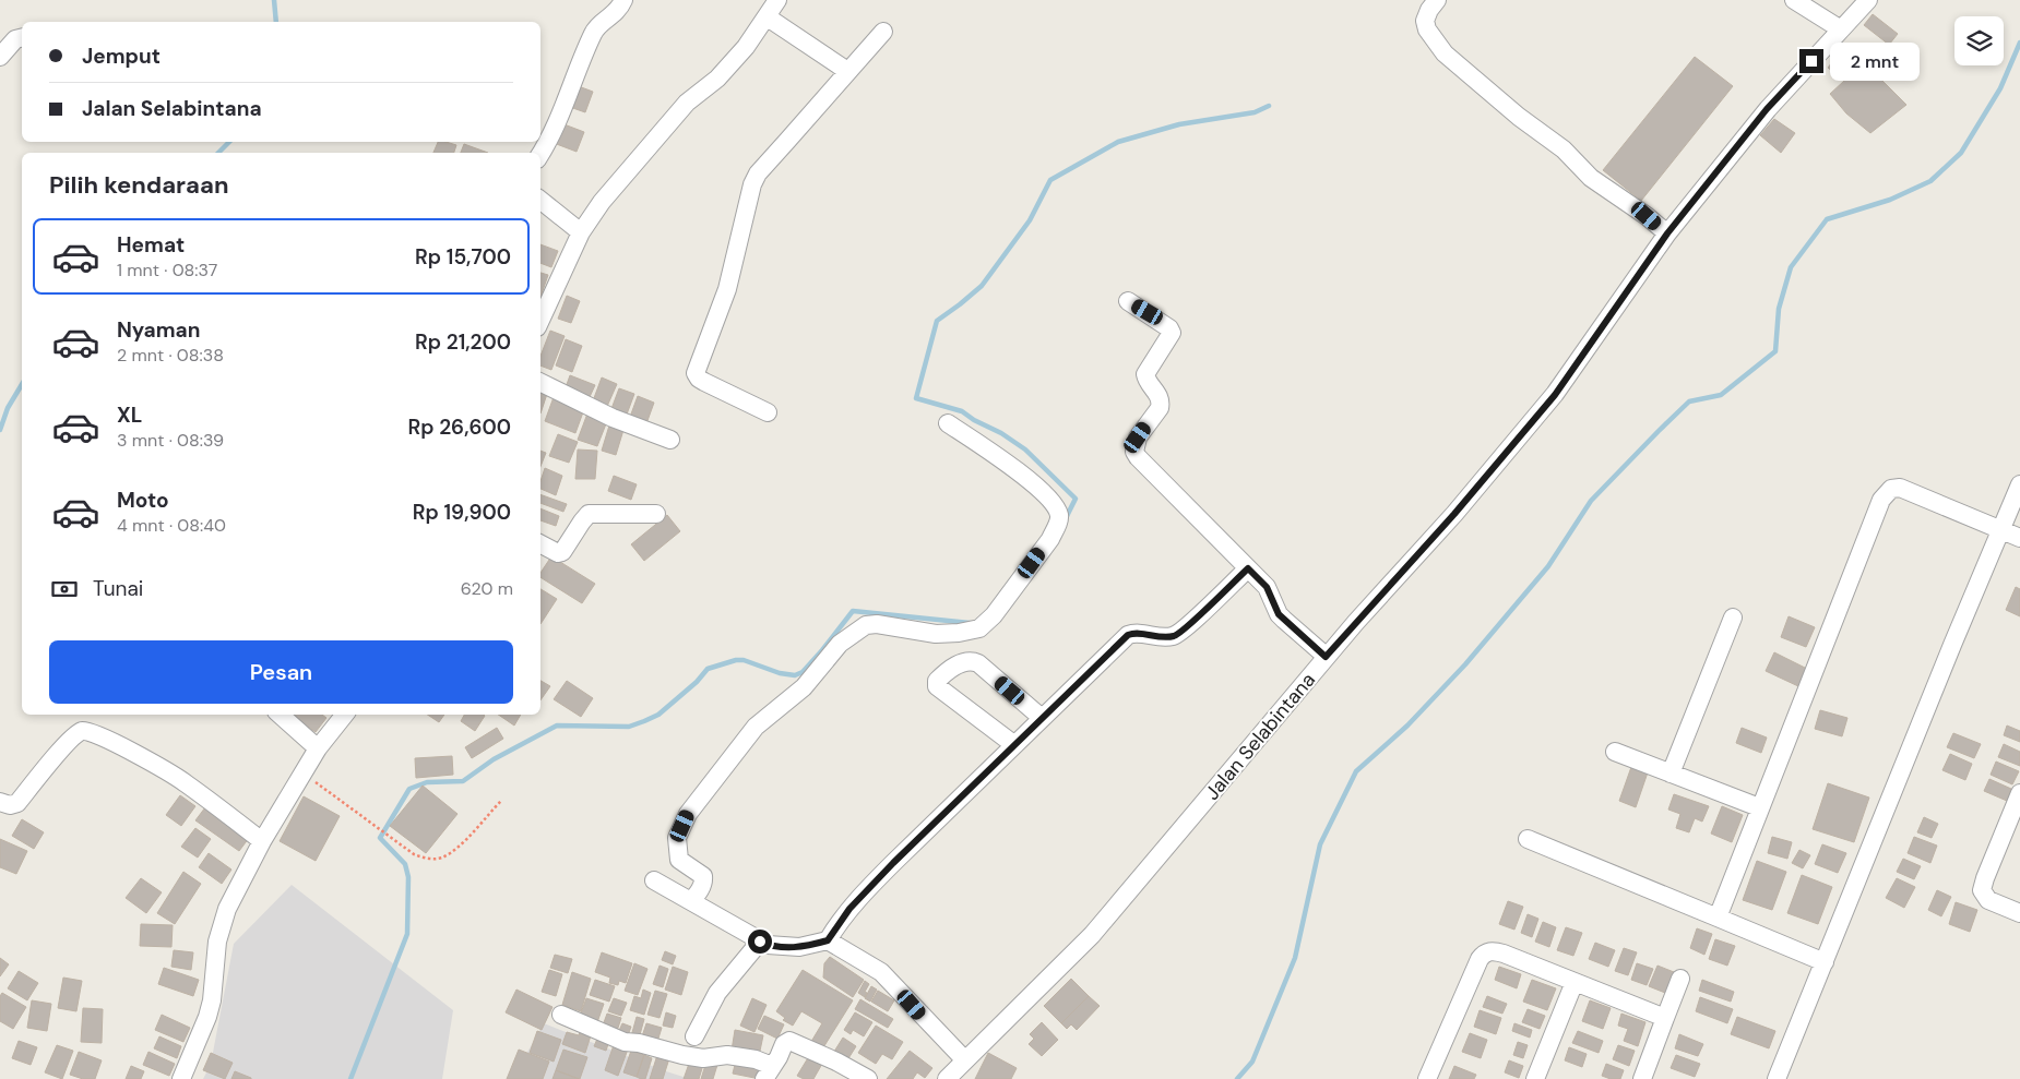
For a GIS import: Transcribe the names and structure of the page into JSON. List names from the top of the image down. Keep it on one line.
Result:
{"streets":{"street":["Jalan Selabintana"]},"page":{"banner":["Jemput","Jalan Selabintana"],"bubble":"2 mnt","heading":"Pilih kendaraan","list":[{"name":"Hemat","note":"1 mnt · 08:37","value":"Rp 15,700"},{"name":"Nyaman","note":"2 mnt · 08:38","value":"Rp 21,200"},{"name":"XL","note":"3 mnt · 08:39","value":"Rp 26,600"},{"name":"Moto","note":"4 mnt · 08:40","value":"Rp 19,900"}],"pay":["Tunai","620 m"],"buttons":"Pesan"}}
